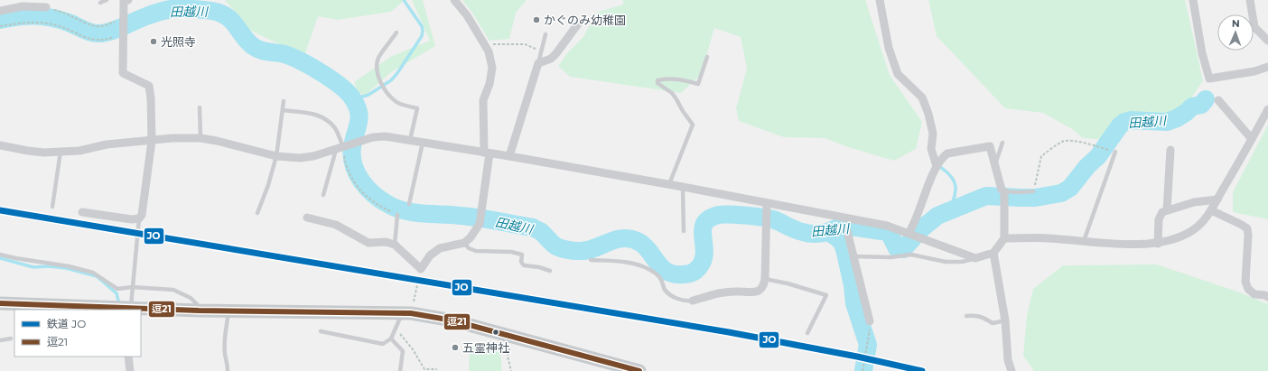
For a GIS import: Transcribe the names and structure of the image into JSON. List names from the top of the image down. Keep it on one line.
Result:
{"water":["田越川"],"places":["かぐのみ幼稚園","光照寺","五霊神社"],"lines":["rail line JO","transit line 逗21"],"legend":["鉄道 JO","逗21"],"north":"top"}
